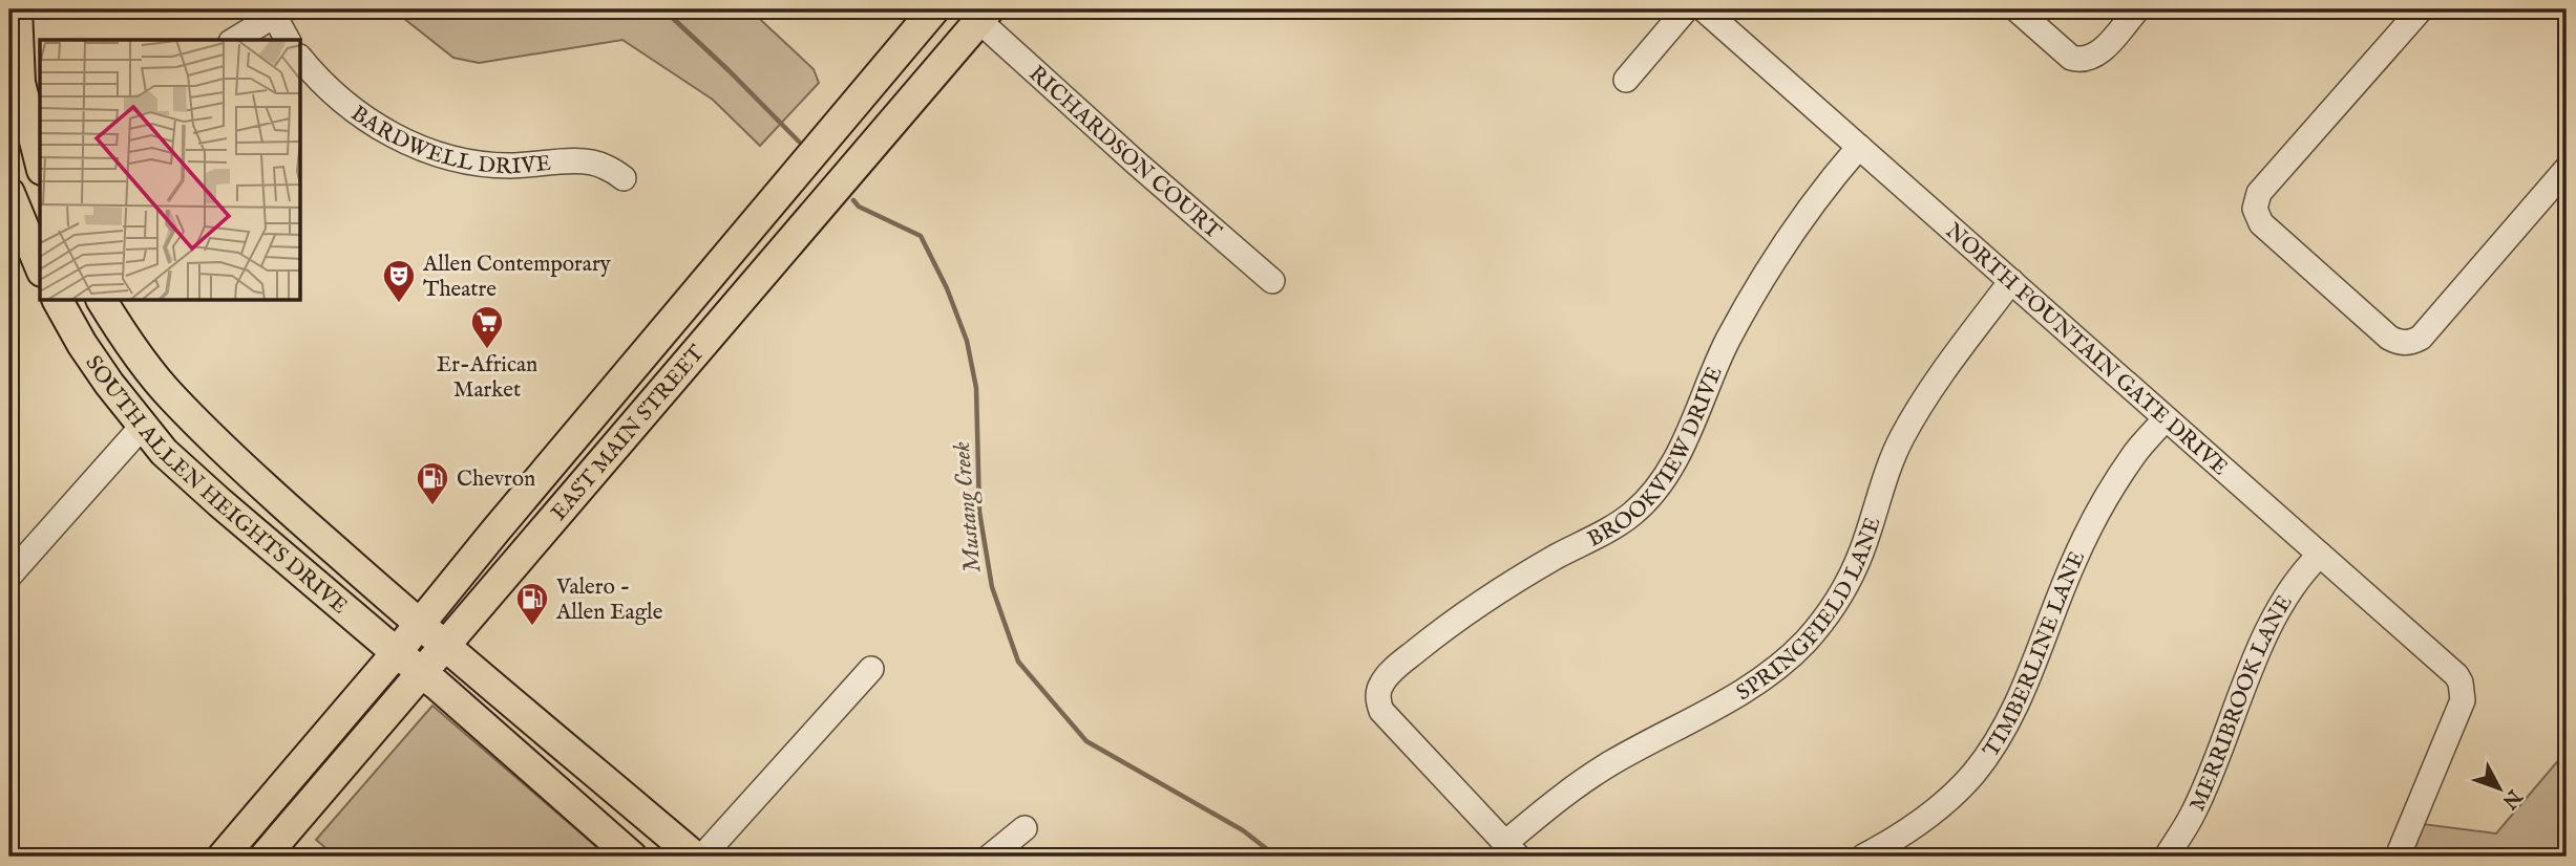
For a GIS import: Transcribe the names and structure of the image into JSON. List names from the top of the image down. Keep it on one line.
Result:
{"streets":{"main road":["EAST MAIN STREET","SOUTH ALLEN HEIGHTS DRIVE"],"street":["BARDWELL DRIVE","RICHARDSON COURT","NORTH FOUNTAIN GATE DRIVE","BROOKVIEW DRIVE","SPRINGFIELD LANE","TIMBERLINE LANE","MERRIBROOK LANE"]},"crossings":[["RICHARDSON COURT","EAST MAIN STREET"],["NORTH FOUNTAIN GATE DRIVE","BROOKVIEW DRIVE"],["NORTH FOUNTAIN GATE DRIVE","SPRINGFIELD LANE"],["NORTH FOUNTAIN GATE DRIVE","TIMBERLINE LANE"],["NORTH FOUNTAIN GATE DRIVE","MERRIBROOK LANE"],["EAST MAIN STREET","SOUTH ALLEN HEIGHTS DRIVE"],["BROOKVIEW DRIVE","SPRINGFIELD LANE"]],"water":["Mustang Creek"],"places":{"theatre":["Allen Contemporary Theatre"],"supermarket":["Er-African Market"],"fuel station":["Chevron","Valero - Allen Eagle"]},"north":"bottom right"}
